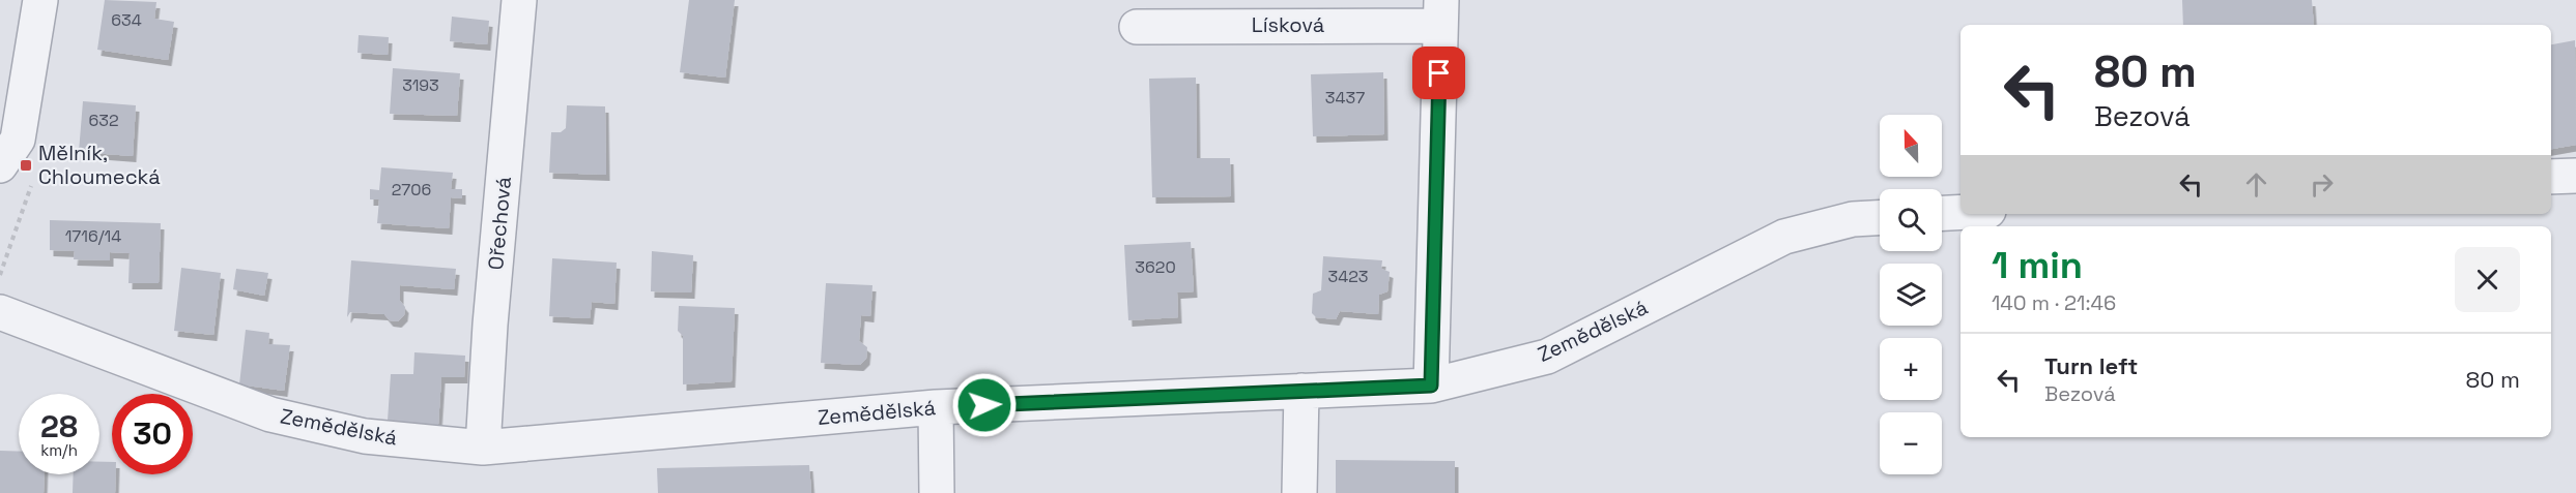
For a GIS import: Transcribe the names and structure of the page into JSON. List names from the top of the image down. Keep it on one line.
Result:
{"streets":{"street":["Lísková","Ořechová","Zemědělská"]},"crossings":[["Ořechová","Zemědělská"]],"places":{"transit":["Mělník, Chloumecká"]},"house_numbers":["634","3193","3437","632","2706","1716/14","3620","3423"],"north":"top","page":{"turn":["80 m","Bezová"],"map_buttons":["+","−"],"heading":["1 min","140 m · 21:46"],"list":[{"name":"Turn left","note":"Bezová","value":"80 m"}],"speed":"28 km/h","limit":"30"}}
